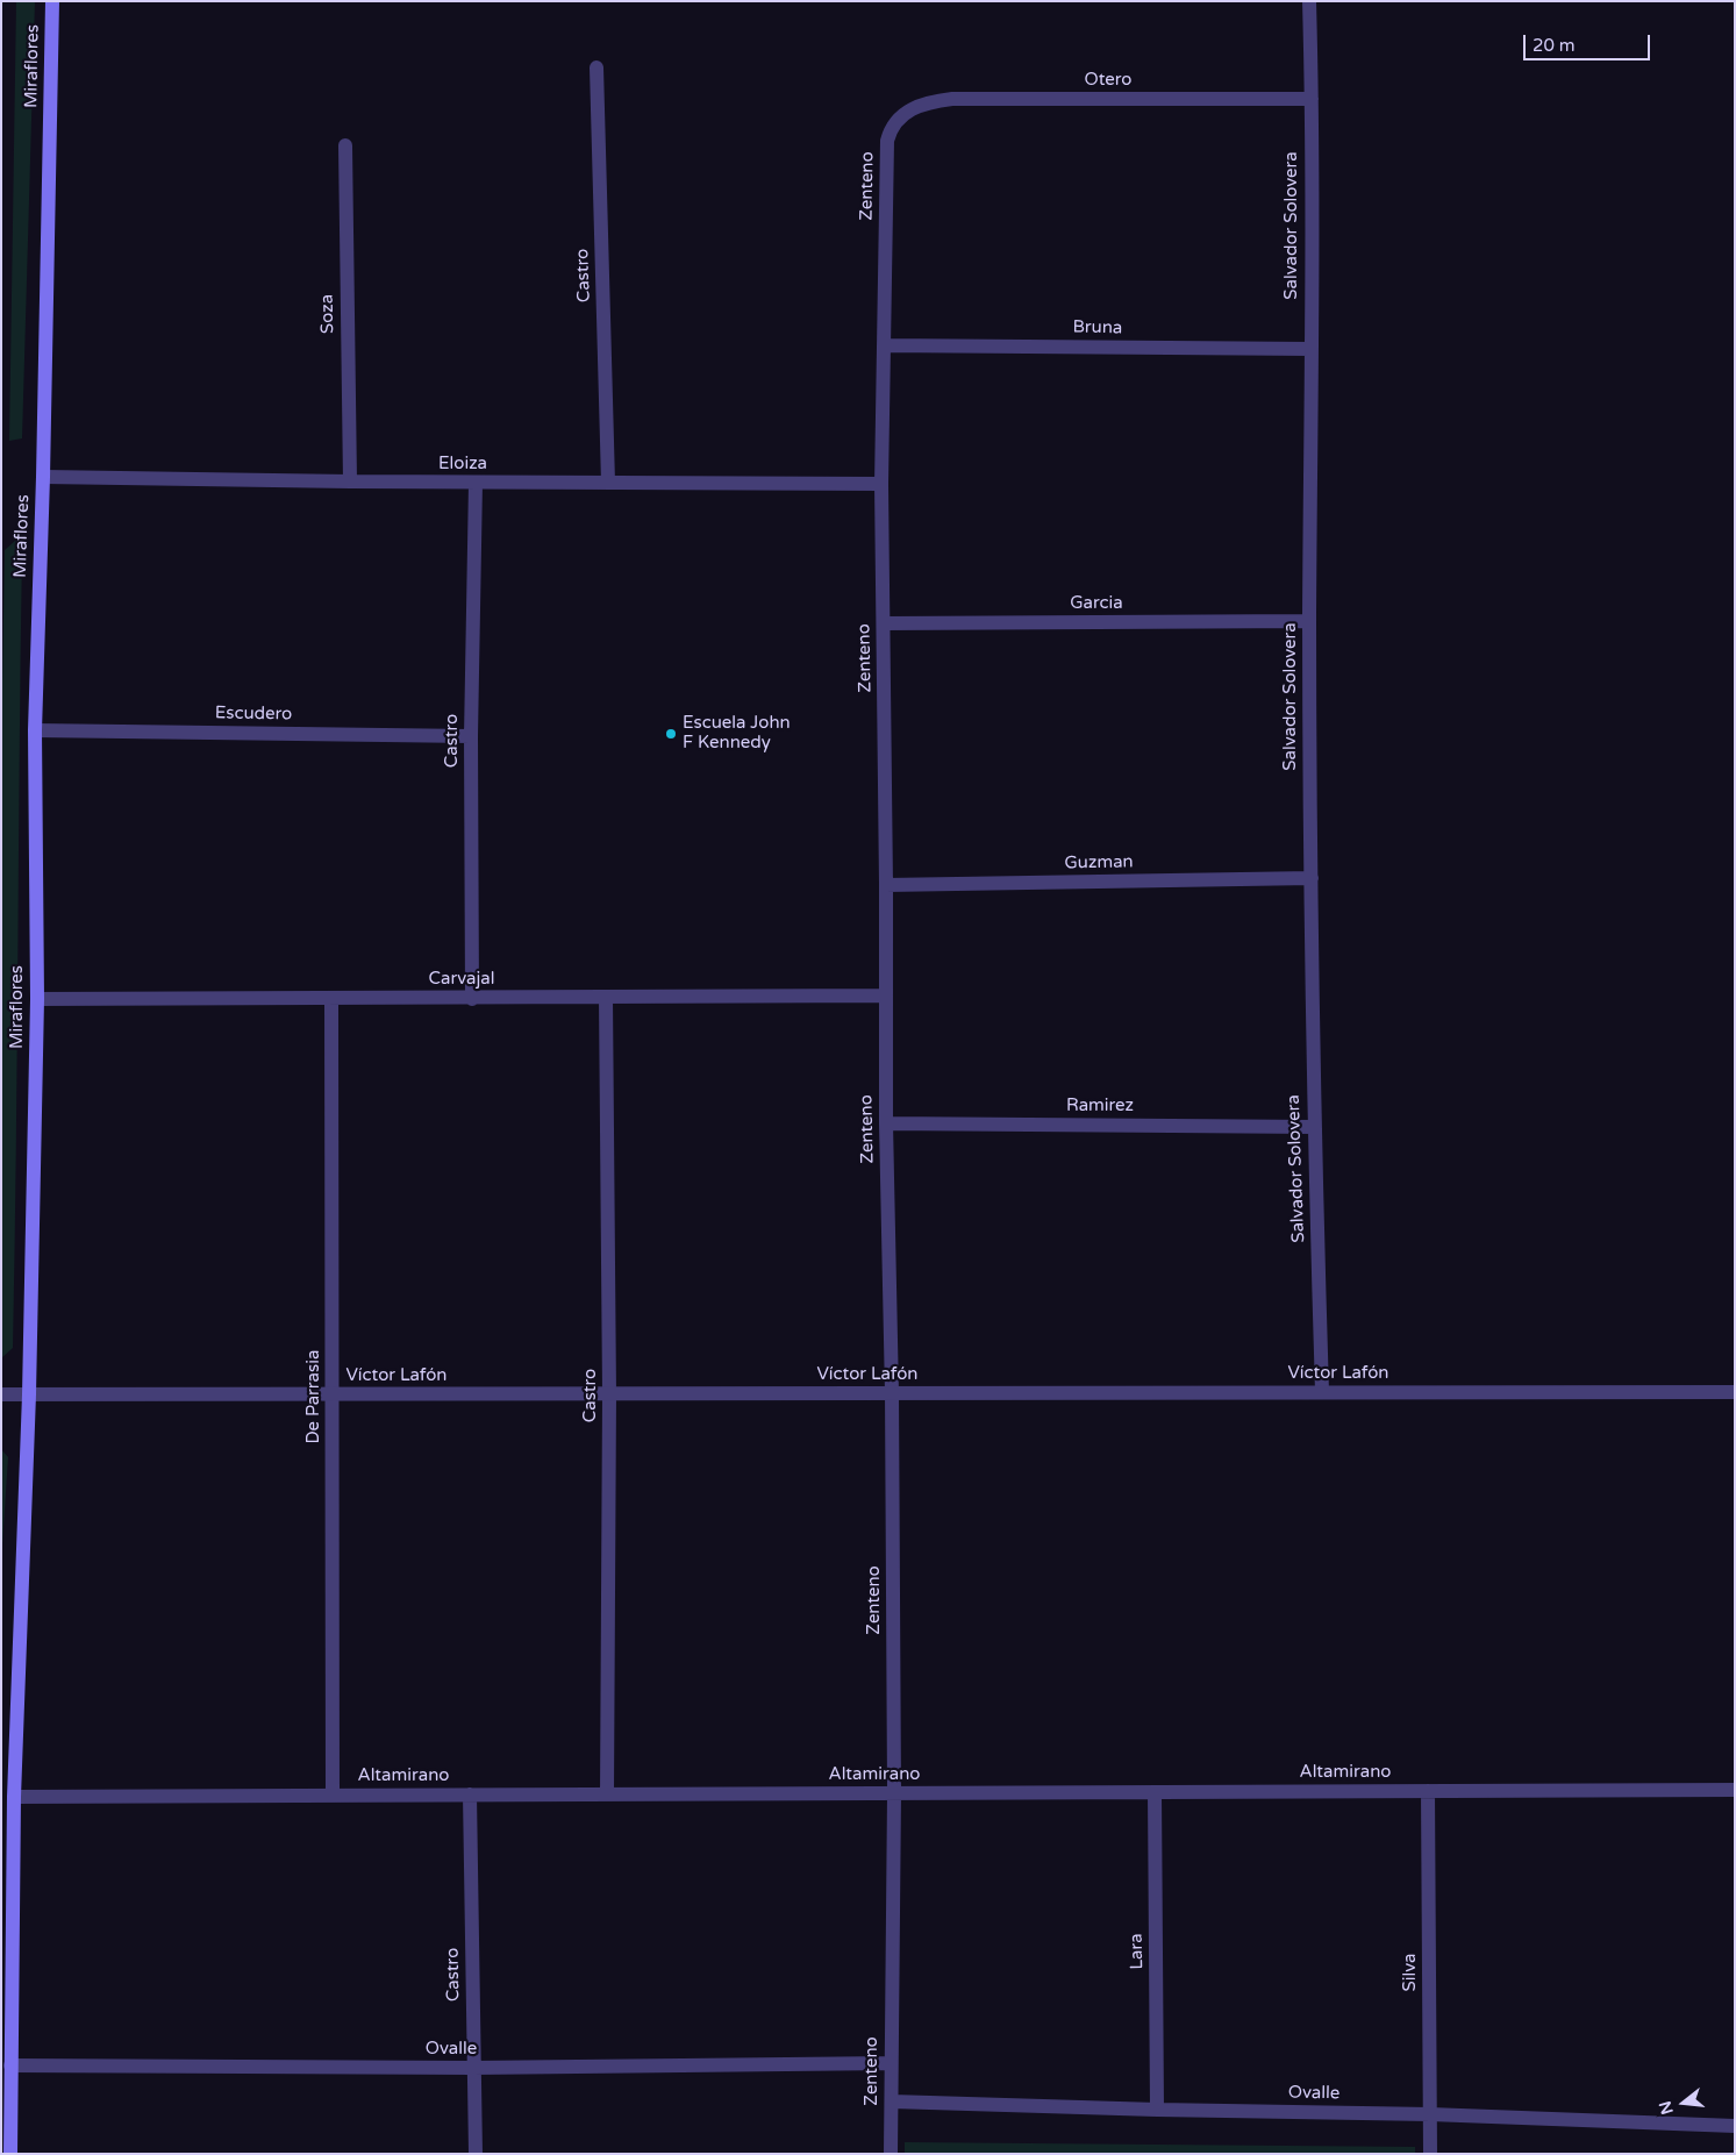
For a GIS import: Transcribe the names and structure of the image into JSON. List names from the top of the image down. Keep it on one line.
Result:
{"streets":{"main road":["Miraflores"],"street":["Otero","Zenteno","Salvador Solovera","Castro","Soza","Bruna","Eloiza","Garcia","Escudero","Guzman","Carvajal","Ramirez","Víctor Lafón","De Parrasia","Altamirano","Lara","Silva","Ovalle"]},"crossings":[["Miraflores","Eloiza"],["Miraflores","Escudero"],["Miraflores","Carvajal"],["Miraflores","Víctor Lafón"],["Miraflores","Altamirano"],["Miraflores","Ovalle"],["Otero","Zenteno"],["Otero","Salvador Solovera"],["Zenteno","Bruna"],["Zenteno","Eloiza"],["Zenteno","Garcia"],["Zenteno","Guzman"],["Zenteno","Carvajal"],["Zenteno","Ramirez"],["Zenteno","Víctor Lafón"],["Zenteno","Altamirano"],["Zenteno","Ovalle"],["Salvador Solovera","Bruna"],["Salvador Solovera","Garcia"],["Salvador Solovera","Guzman"],["Salvador Solovera","Ramirez"],["Salvador Solovera","Víctor Lafón"],["Castro","Eloiza"],["Castro","Escudero"],["Castro","Carvajal"],["Castro","Víctor Lafón"],["Castro","Altamirano"],["Castro","Ovalle"],["Soza","Eloiza"],["Carvajal","De Parrasia"],["Víctor Lafón","De Parrasia"],["De Parrasia","Altamirano"],["Altamirano","Lara"],["Altamirano","Silva"],["Lara","Ovalle"],["Silva","Ovalle"]],"places":["Escuela John F Kennedy"],"scale_bar":"20 m","north":"left"}
